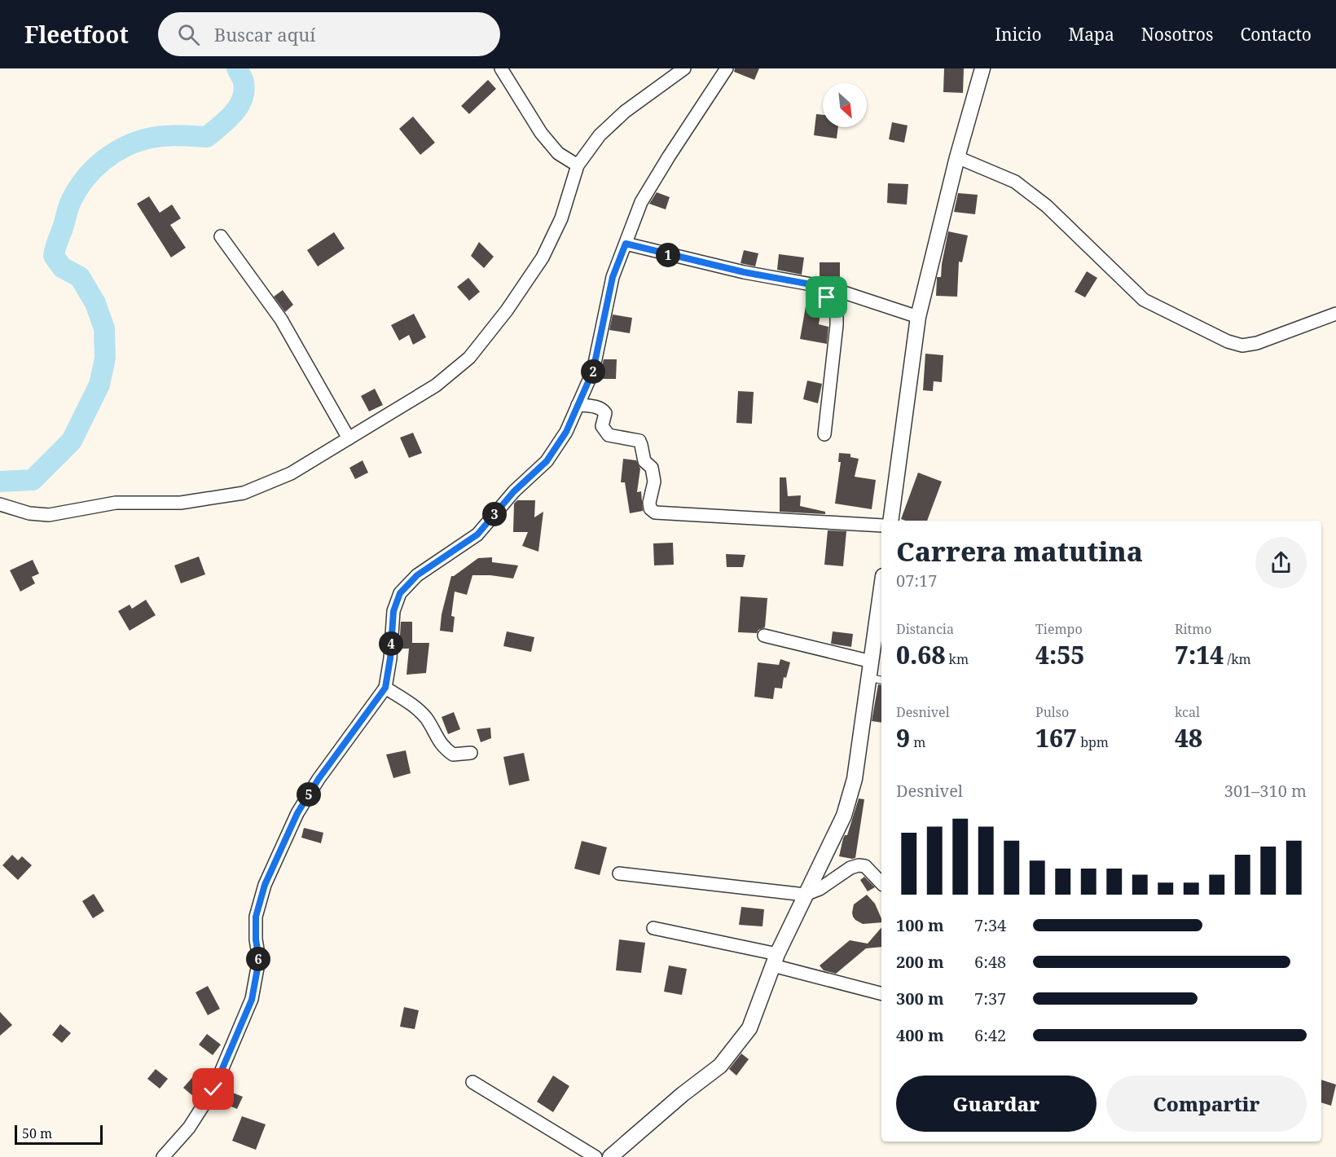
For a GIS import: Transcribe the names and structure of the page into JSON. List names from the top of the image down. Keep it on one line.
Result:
{"scale_bar":"50 m","north":"bottom right","page":{"header":"Fleetfoot","search":"Buscar aquí","nav":["Inicio","Mapa","Nosotros","Contacto"],"pins":["1","2","3","4","5","6"],"heading":["Carrera matutina","07:17"],"stats":[["Distancia","0.68 km"],["Tiempo","4:55"],["Ritmo","7:14 /km"],["Desnivel","9 m"],["Pulso","167 bpm"],["kcal","48"]],"chart":["Desnivel","301–310 m"],"list":[{"name":"100 m","note":"7:34"},{"name":"200 m","note":"6:48"},{"name":"300 m","note":"7:37"},{"name":"400 m","note":"6:42"}],"buttons":["Guardar","Compartir"],"scale":"50 m"}}
